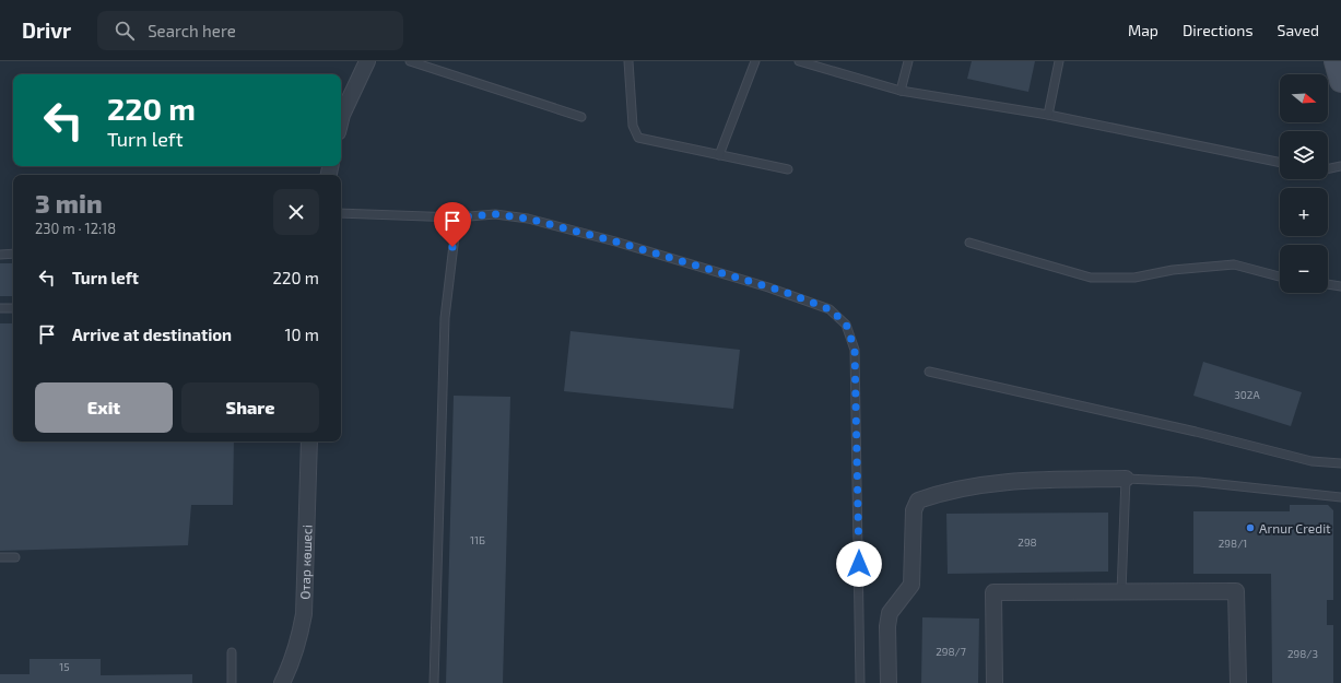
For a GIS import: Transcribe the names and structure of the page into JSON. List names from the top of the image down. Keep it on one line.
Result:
{"streets":{"street":["Отар көшесі"]},"places":["Arnur Credit"],"house_numbers":["302А","11Б","298","298/1","298/7","298/3","15"],"north":"right","page":{"header":"Drivr","search":"Search here","nav":["Map","Directions","Saved"],"map_buttons":["+","−"],"turn":["220 m","Turn left"],"heading":["3 min","230 m · 12:18"],"list":[{"name":"Turn left","value":"220 m"},{"name":"Arrive at destination","value":"10 m"}],"buttons":["Exit","Share"]}}
